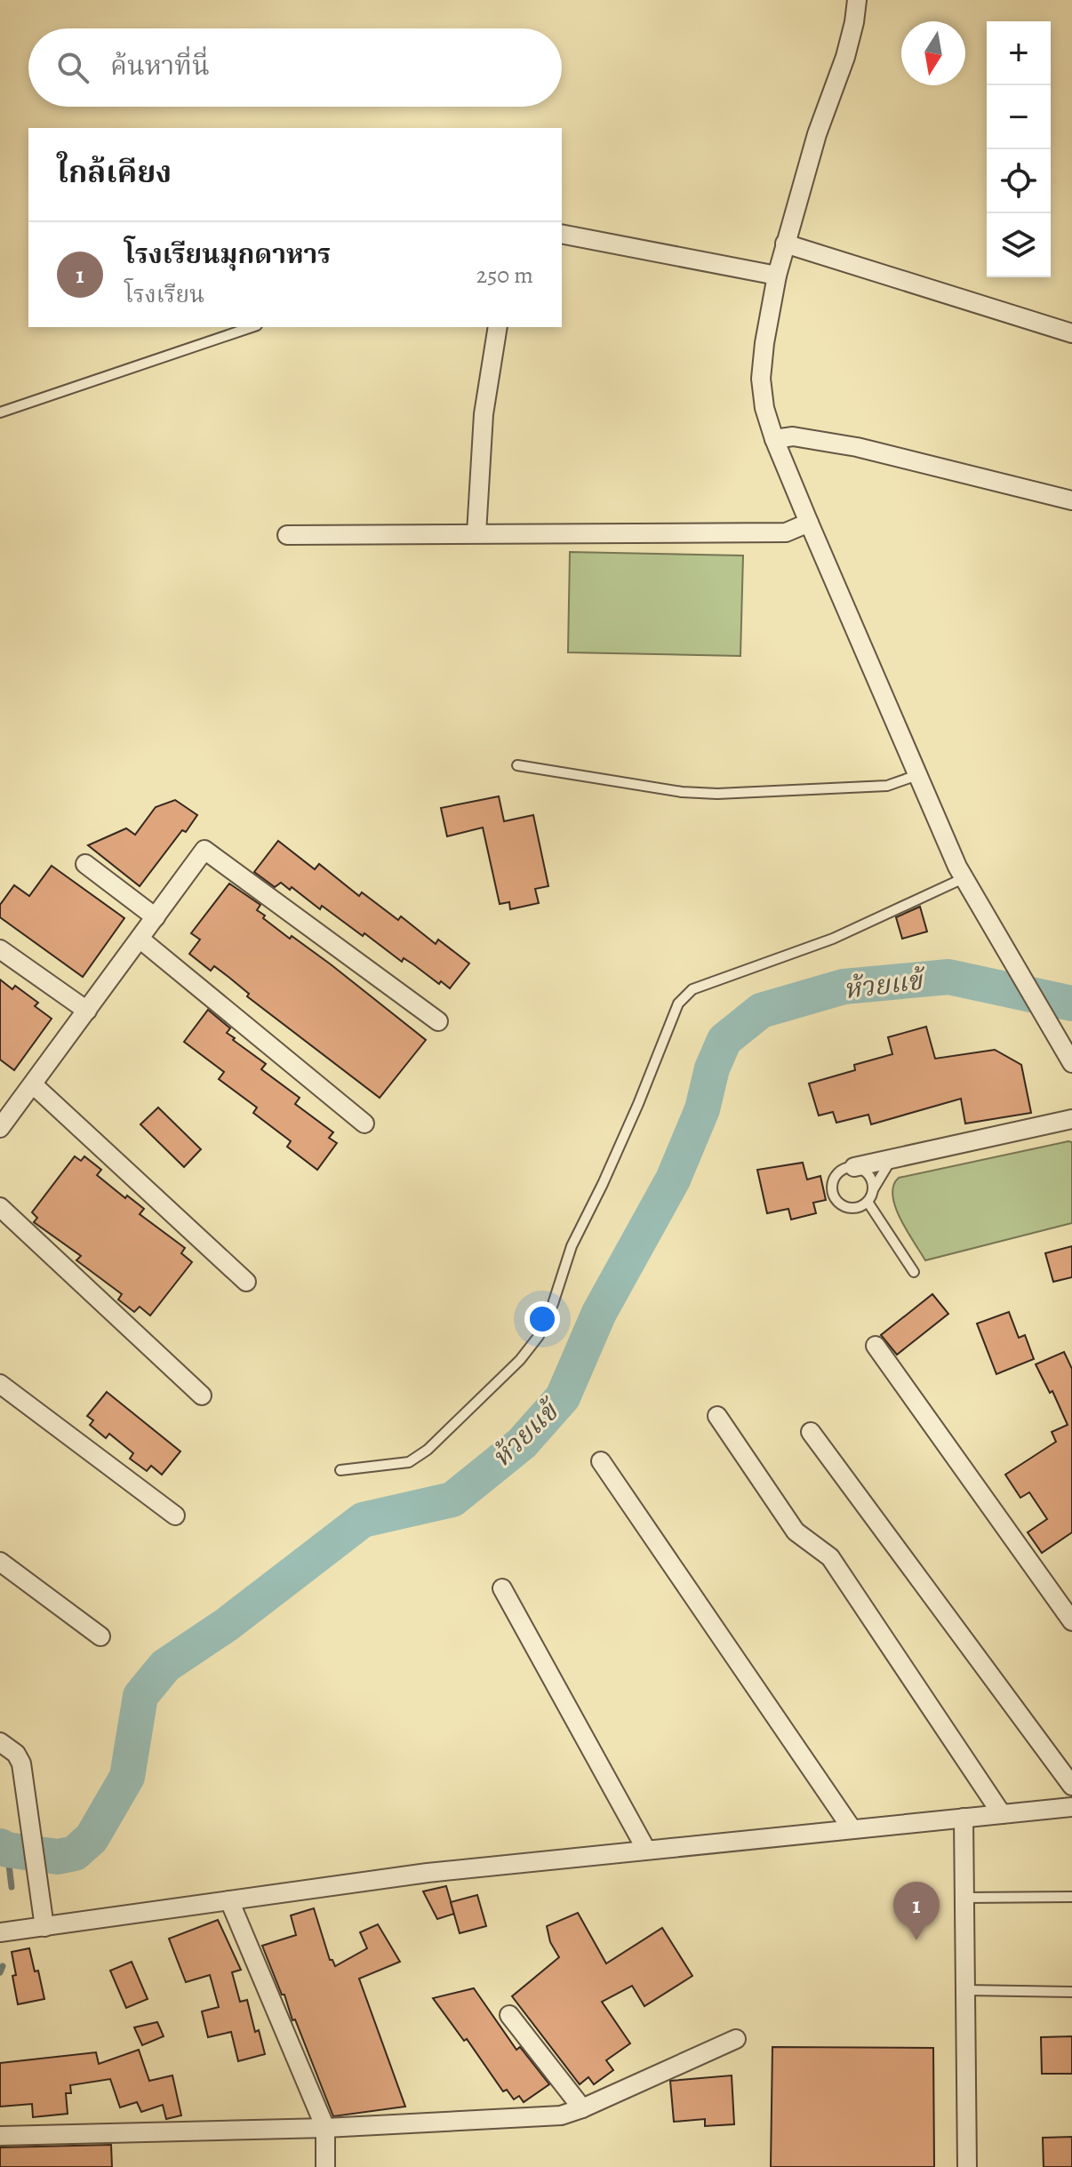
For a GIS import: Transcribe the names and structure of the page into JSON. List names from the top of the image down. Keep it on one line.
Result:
{"water":["ห้วยแข้"],"north":"bottom","page":{"map_buttons":["+","−"],"search":"ค้นหาที่นี่","heading":"ใกล้เคียง","list":[{"mark":"1","name":"โรงเรียนมุกดาหาร","note":"โรงเรียน","value":"250 m"}],"pins":"1"}}
